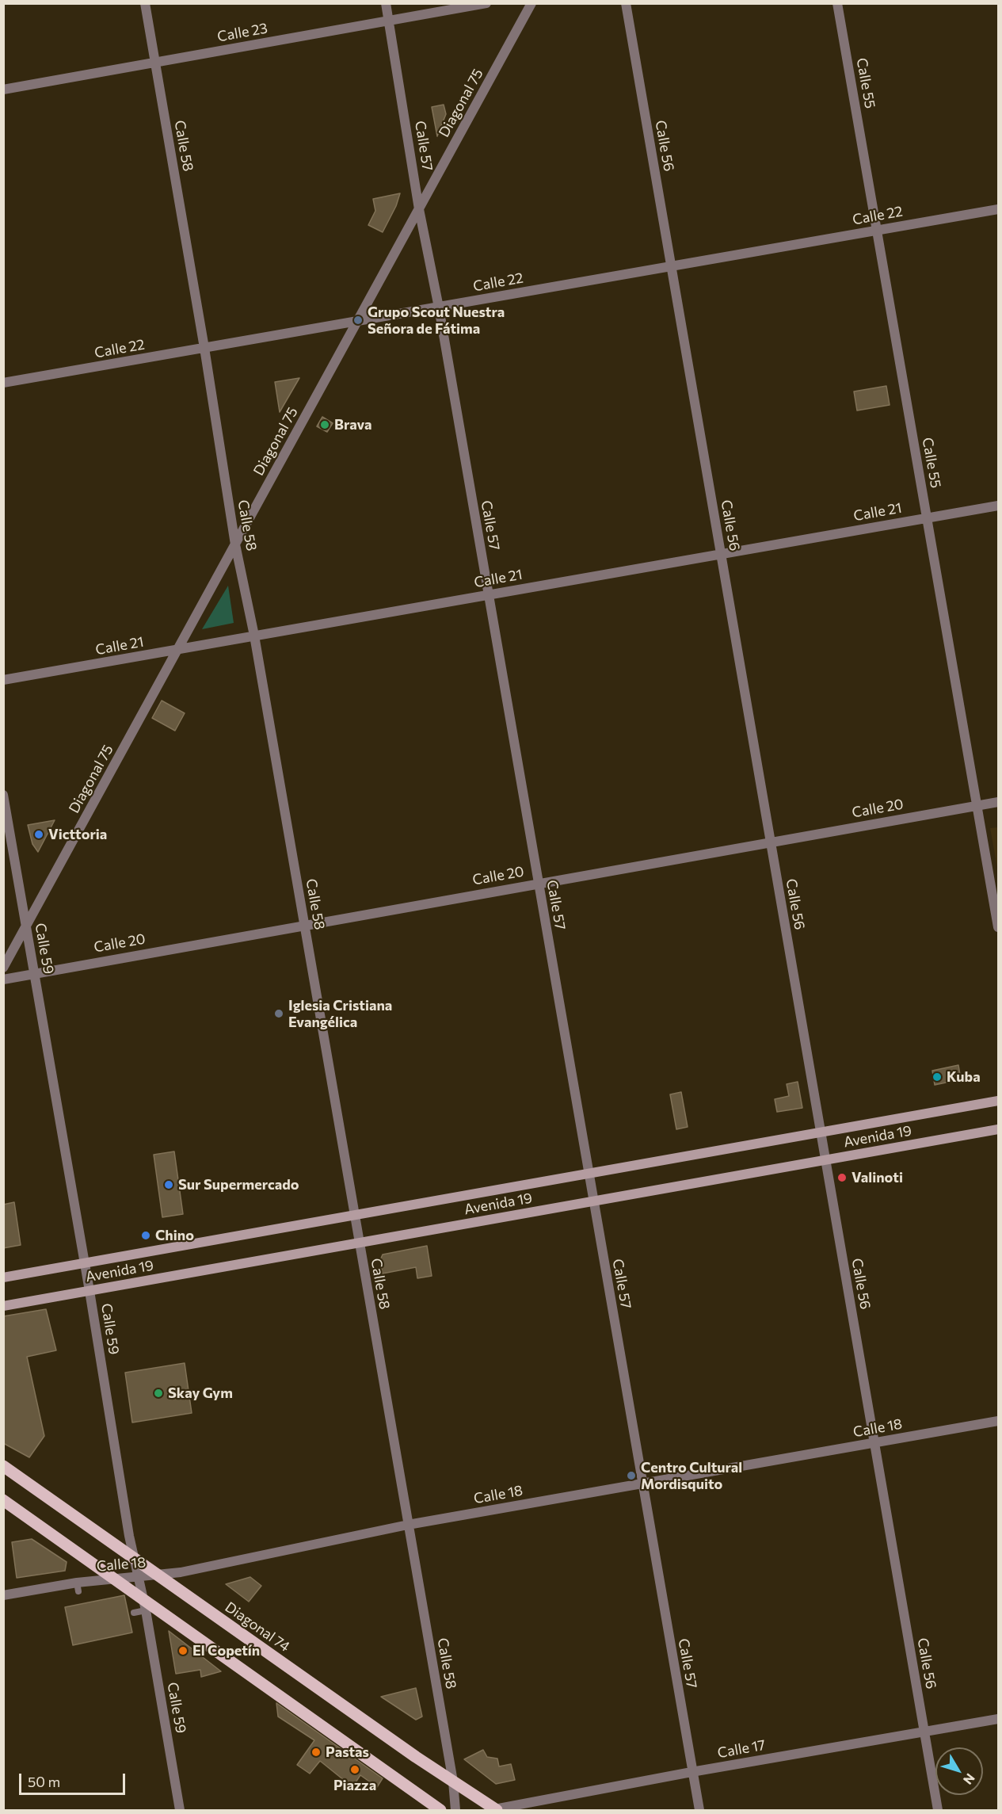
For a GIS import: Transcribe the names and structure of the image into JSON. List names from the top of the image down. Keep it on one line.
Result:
{"streets":{"main road":["Avenida 19","Diagonal 74"],"street":["Calle 23","Calle 55","Diagonal 75","Calle 58","Calle 57","Calle 56","Calle 22","Calle 21","Calle 20","Calle 59","Calle 18","Calle 17"]},"crossings":[["Calle 23","Calle 58"],["Calle 23","Calle 57"],["Calle 55","Calle 22"],["Calle 55","Calle 21"],["Calle 55","Calle 20"],["Diagonal 75","Calle 58"],["Diagonal 75","Calle 57"],["Diagonal 75","Calle 22"],["Diagonal 75","Calle 21"],["Diagonal 75","Calle 59"],["Calle 58","Calle 22"],["Calle 58","Calle 21"],["Calle 58","Calle 20"],["Calle 58","Avenida 19"],["Calle 58","Calle 18"],["Calle 58","Diagonal 74"],["Calle 57","Calle 22"],["Calle 57","Calle 21"],["Calle 57","Calle 20"],["Calle 57","Avenida 19"],["Calle 57","Calle 18"],["Calle 57","Calle 17"],["Calle 56","Calle 22"],["Calle 56","Calle 21"],["Calle 56","Calle 20"],["Calle 56","Avenida 19"],["Calle 56","Calle 18"],["Calle 56","Calle 17"],["Calle 20","Calle 59"],["Calle 59","Avenida 19"],["Calle 59","Calle 18"],["Calle 59","Diagonal 74"],["Calle 18","Diagonal 74"],["Diagonal 74","Calle 17"]],"places":["Grupo Scout Nuestra Señora de Fátima","Brava","Victtoria","Iglesia Cristiana Evangélica","Kuba","Valinoti","Sur Supermercado","Chino","Skay Gym","Centro Cultural Mordisquito","El Copetín","Pastas","Piazza"],"scale_bar":"50 m","north":"bottom right"}
